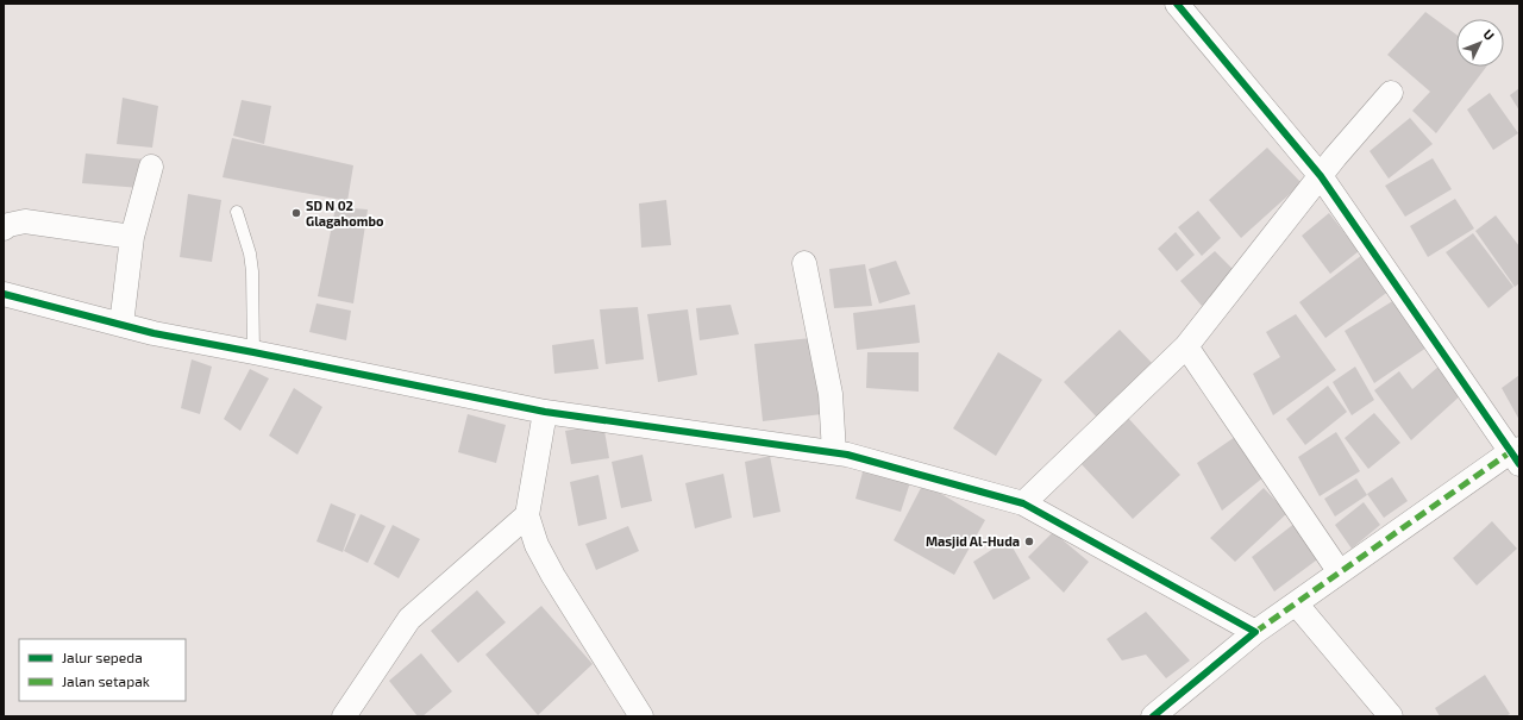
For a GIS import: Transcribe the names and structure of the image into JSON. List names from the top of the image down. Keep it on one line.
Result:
{"places":["SD N 02 Glagahombo","Masjid Al-Huda"],"legend":["Jalur sepeda","Jalan setapak"],"north":"top right"}
